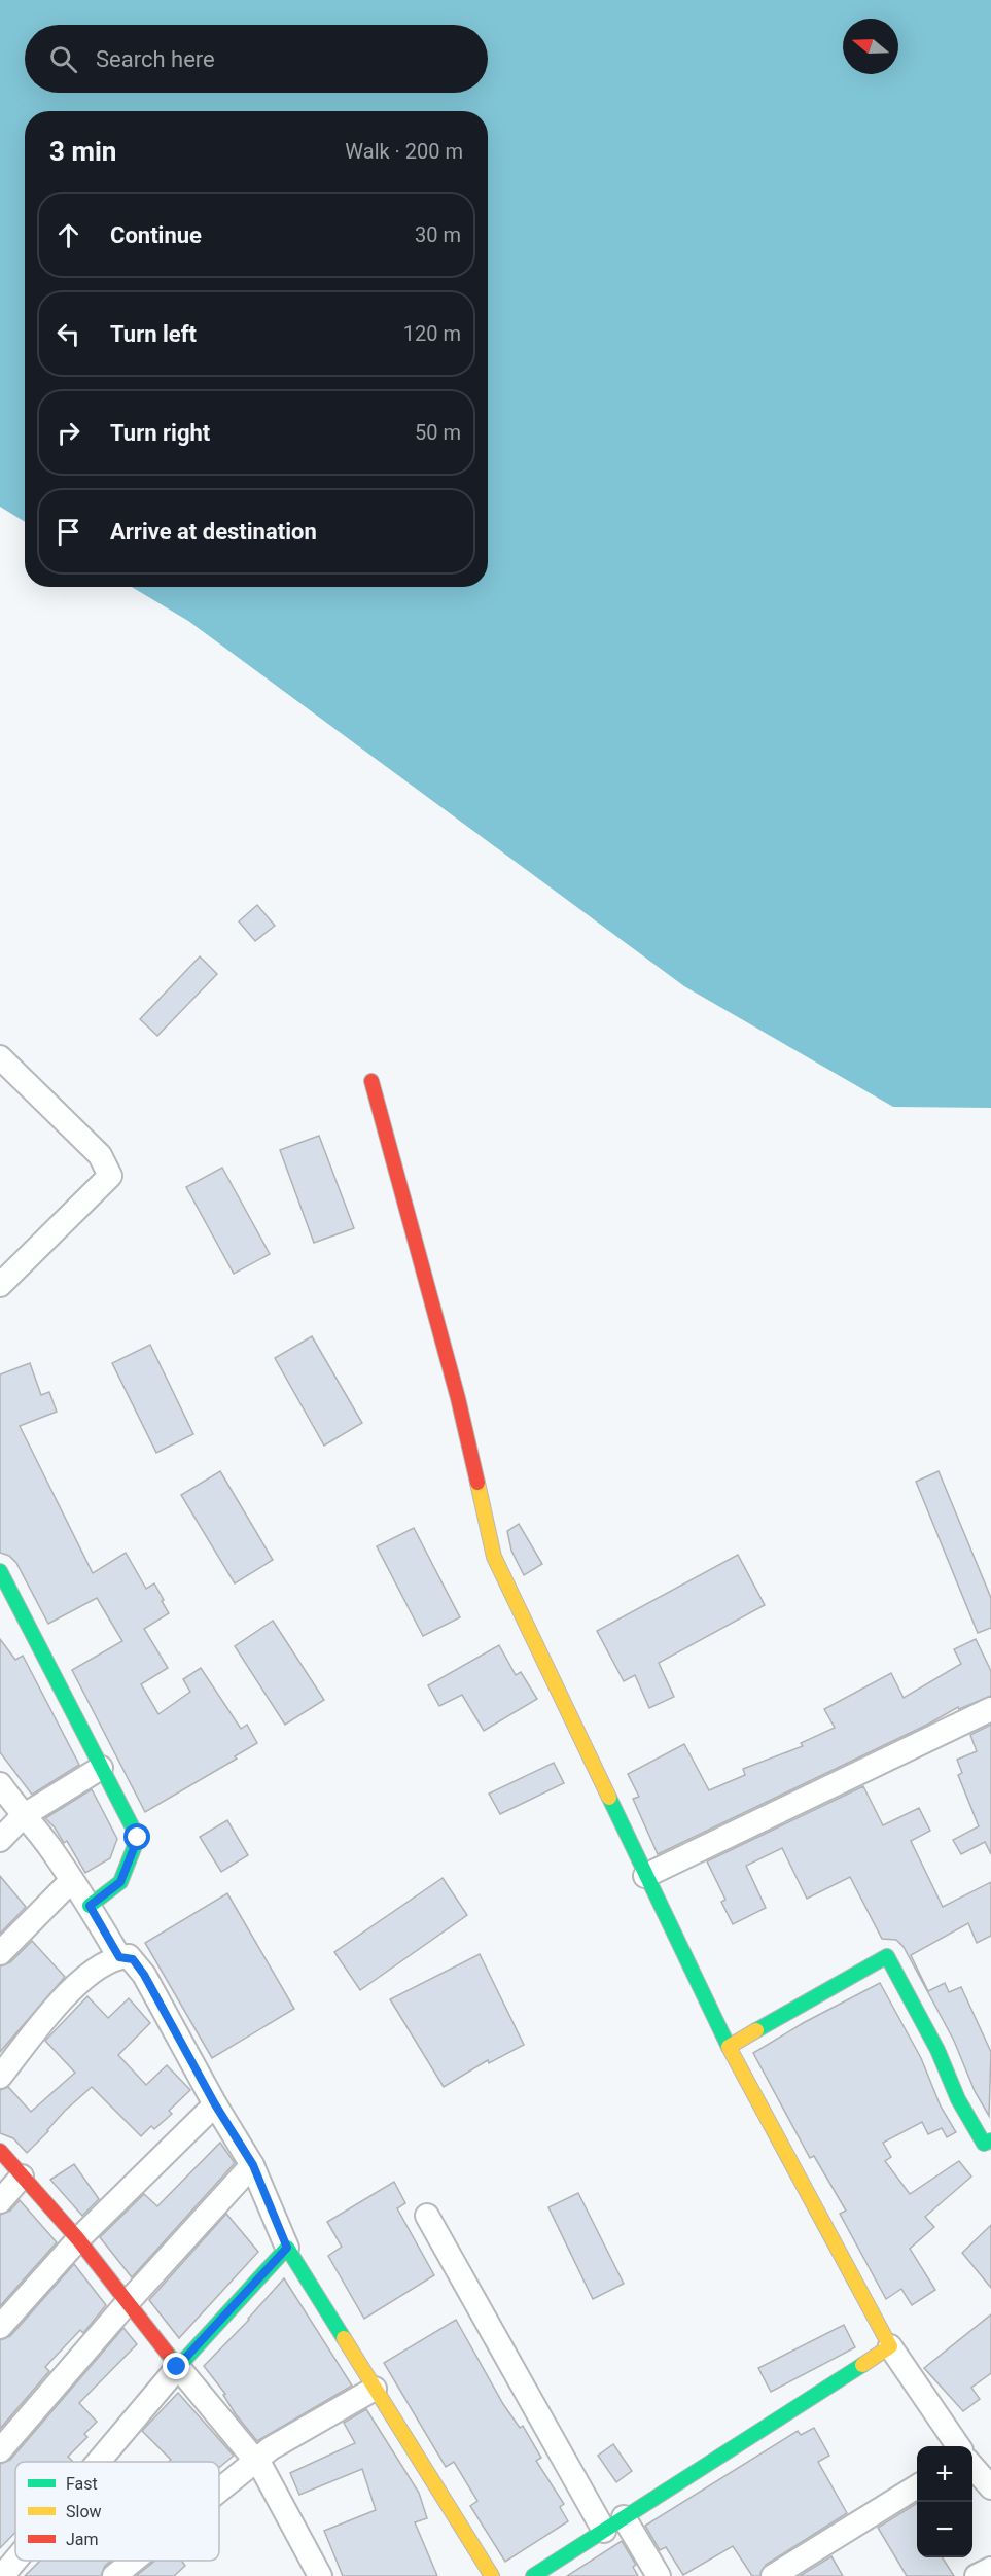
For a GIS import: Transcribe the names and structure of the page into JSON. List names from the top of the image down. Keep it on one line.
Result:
{"legend":["Fast","Slow","Jam"],"north":"left","page":{"search":"Search here","heading":["3 min","Walk · 200 m"],"list":[["Continue","30 m"],["Turn left","120 m"],["Turn right","50 m"],"Arrive at destination"],"map_buttons":["+","−"]}}
